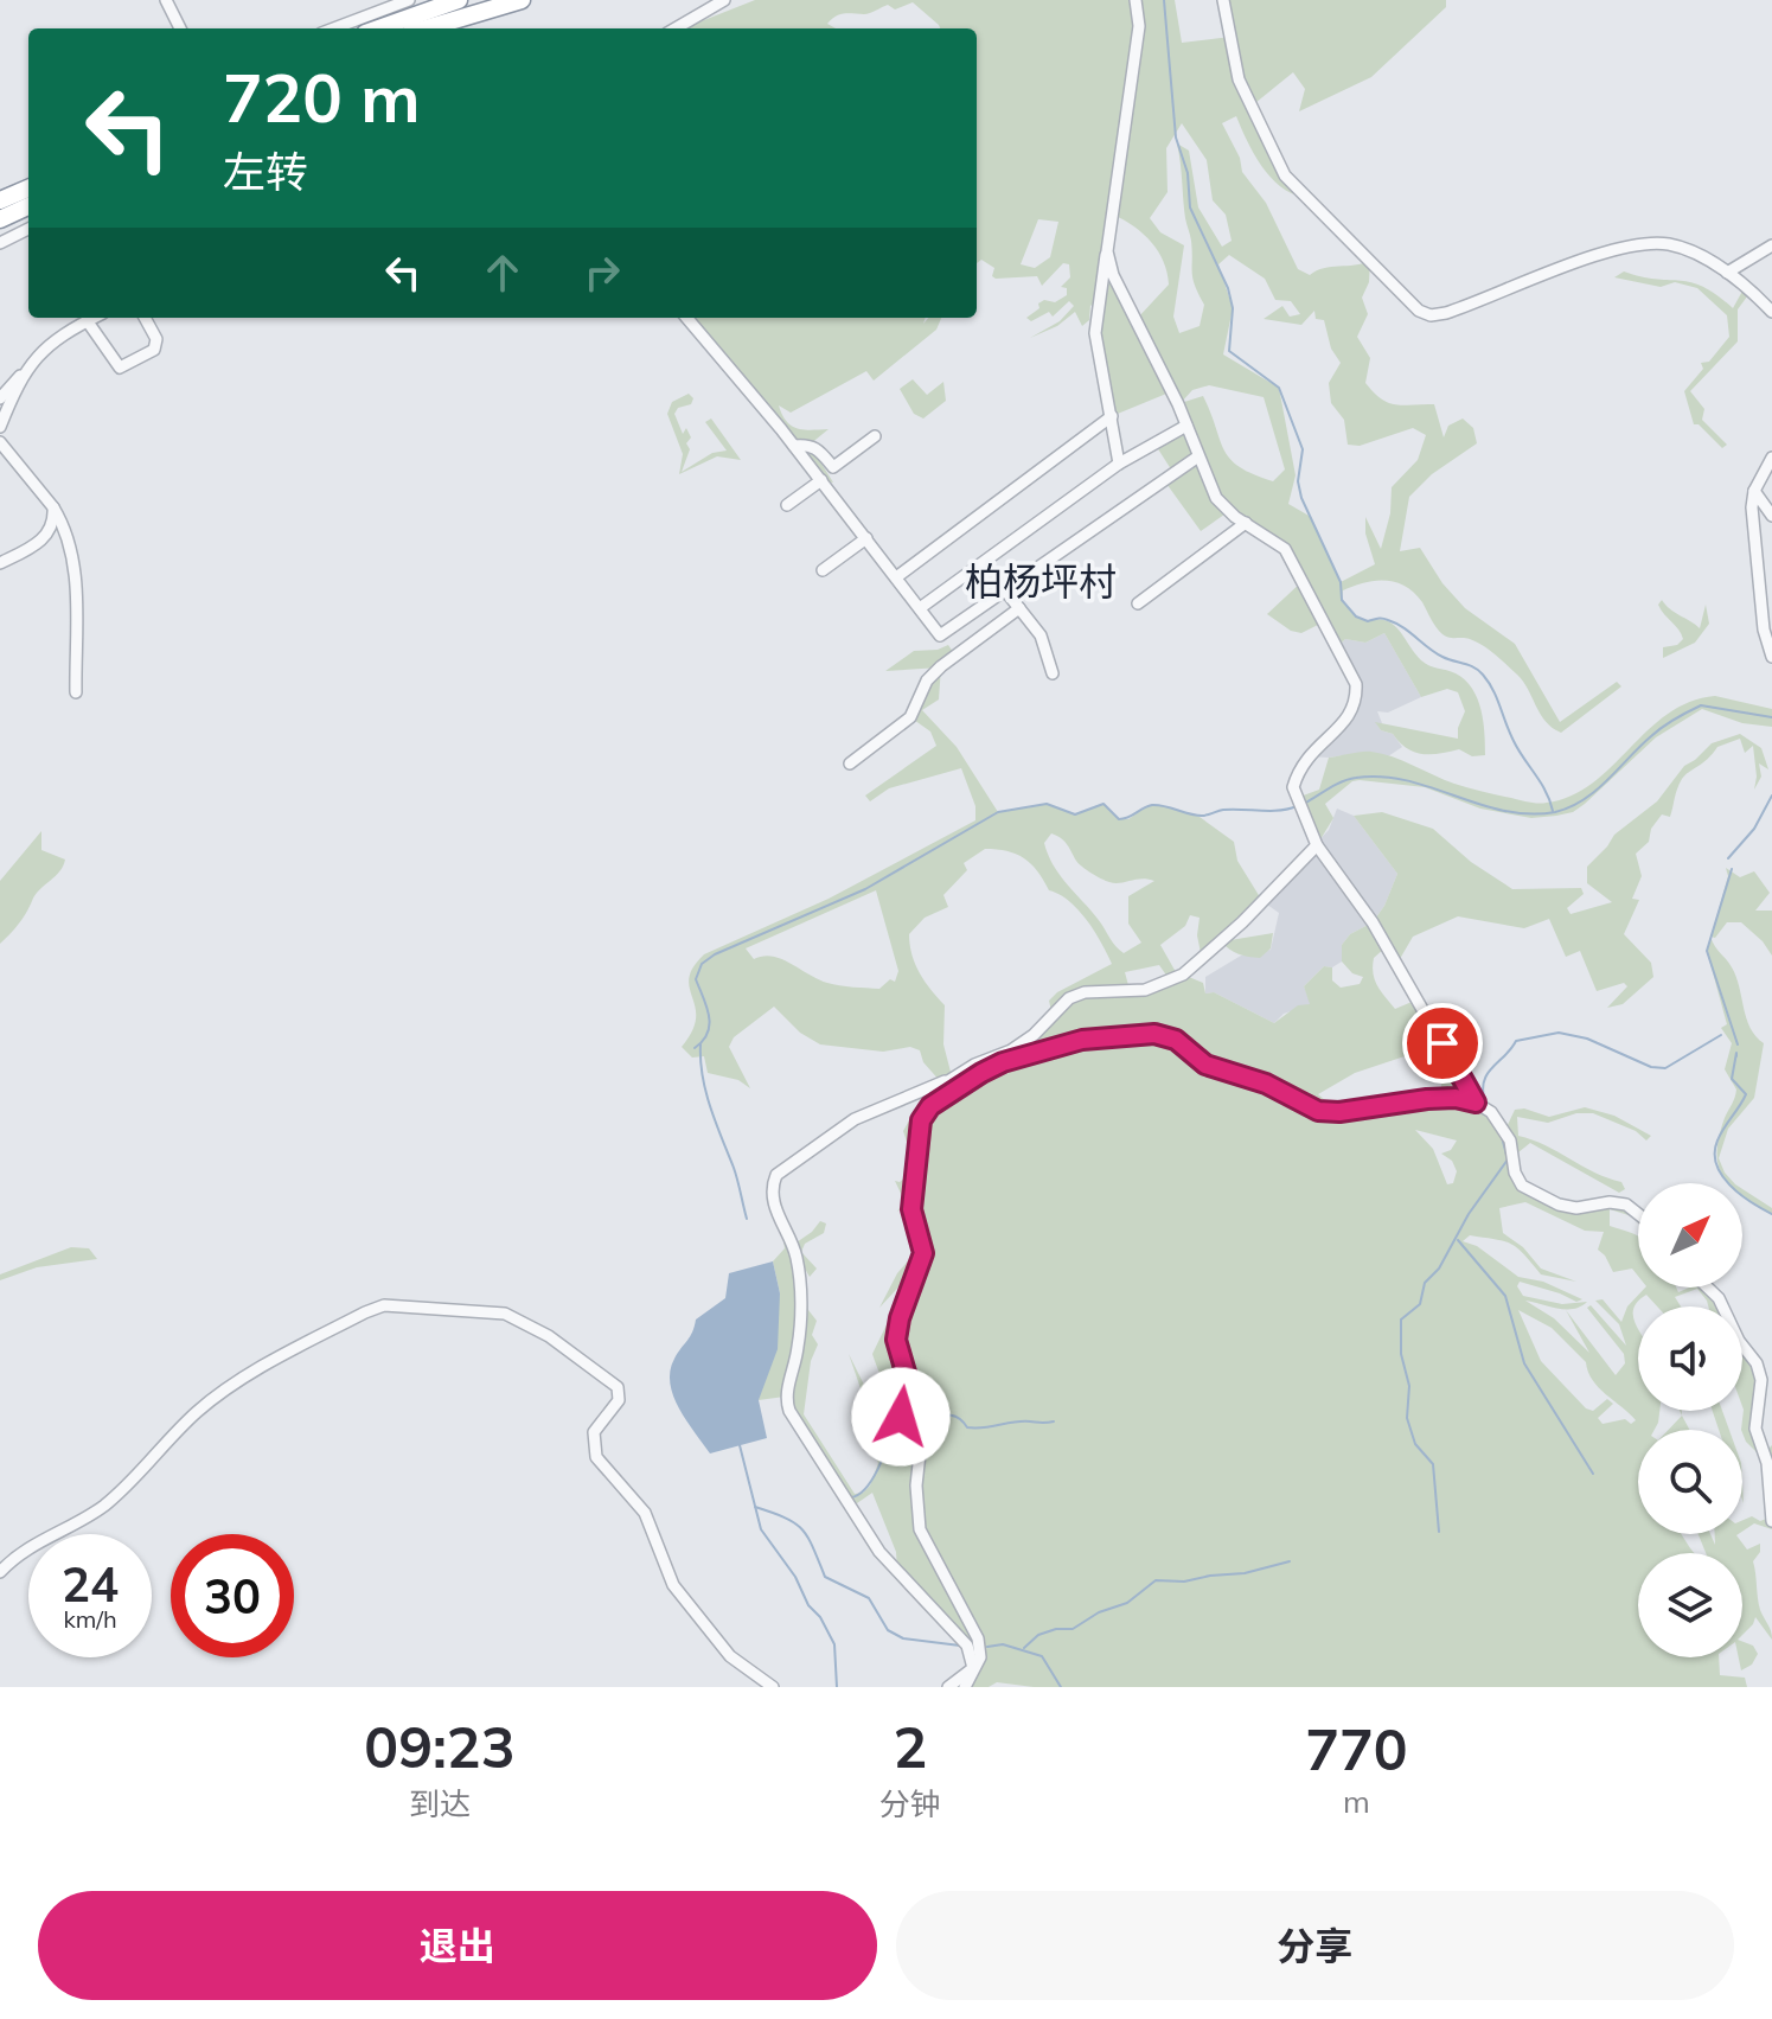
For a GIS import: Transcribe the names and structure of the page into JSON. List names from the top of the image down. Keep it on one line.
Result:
{"districts":["柏杨坪村"],"north":"top right","page":{"turn":["720 m","左转"],"speed":"24 km/h","limit":"30","eta":["09:23","到达","2","分钟","770","m"],"buttons":["退出","分享"]}}
